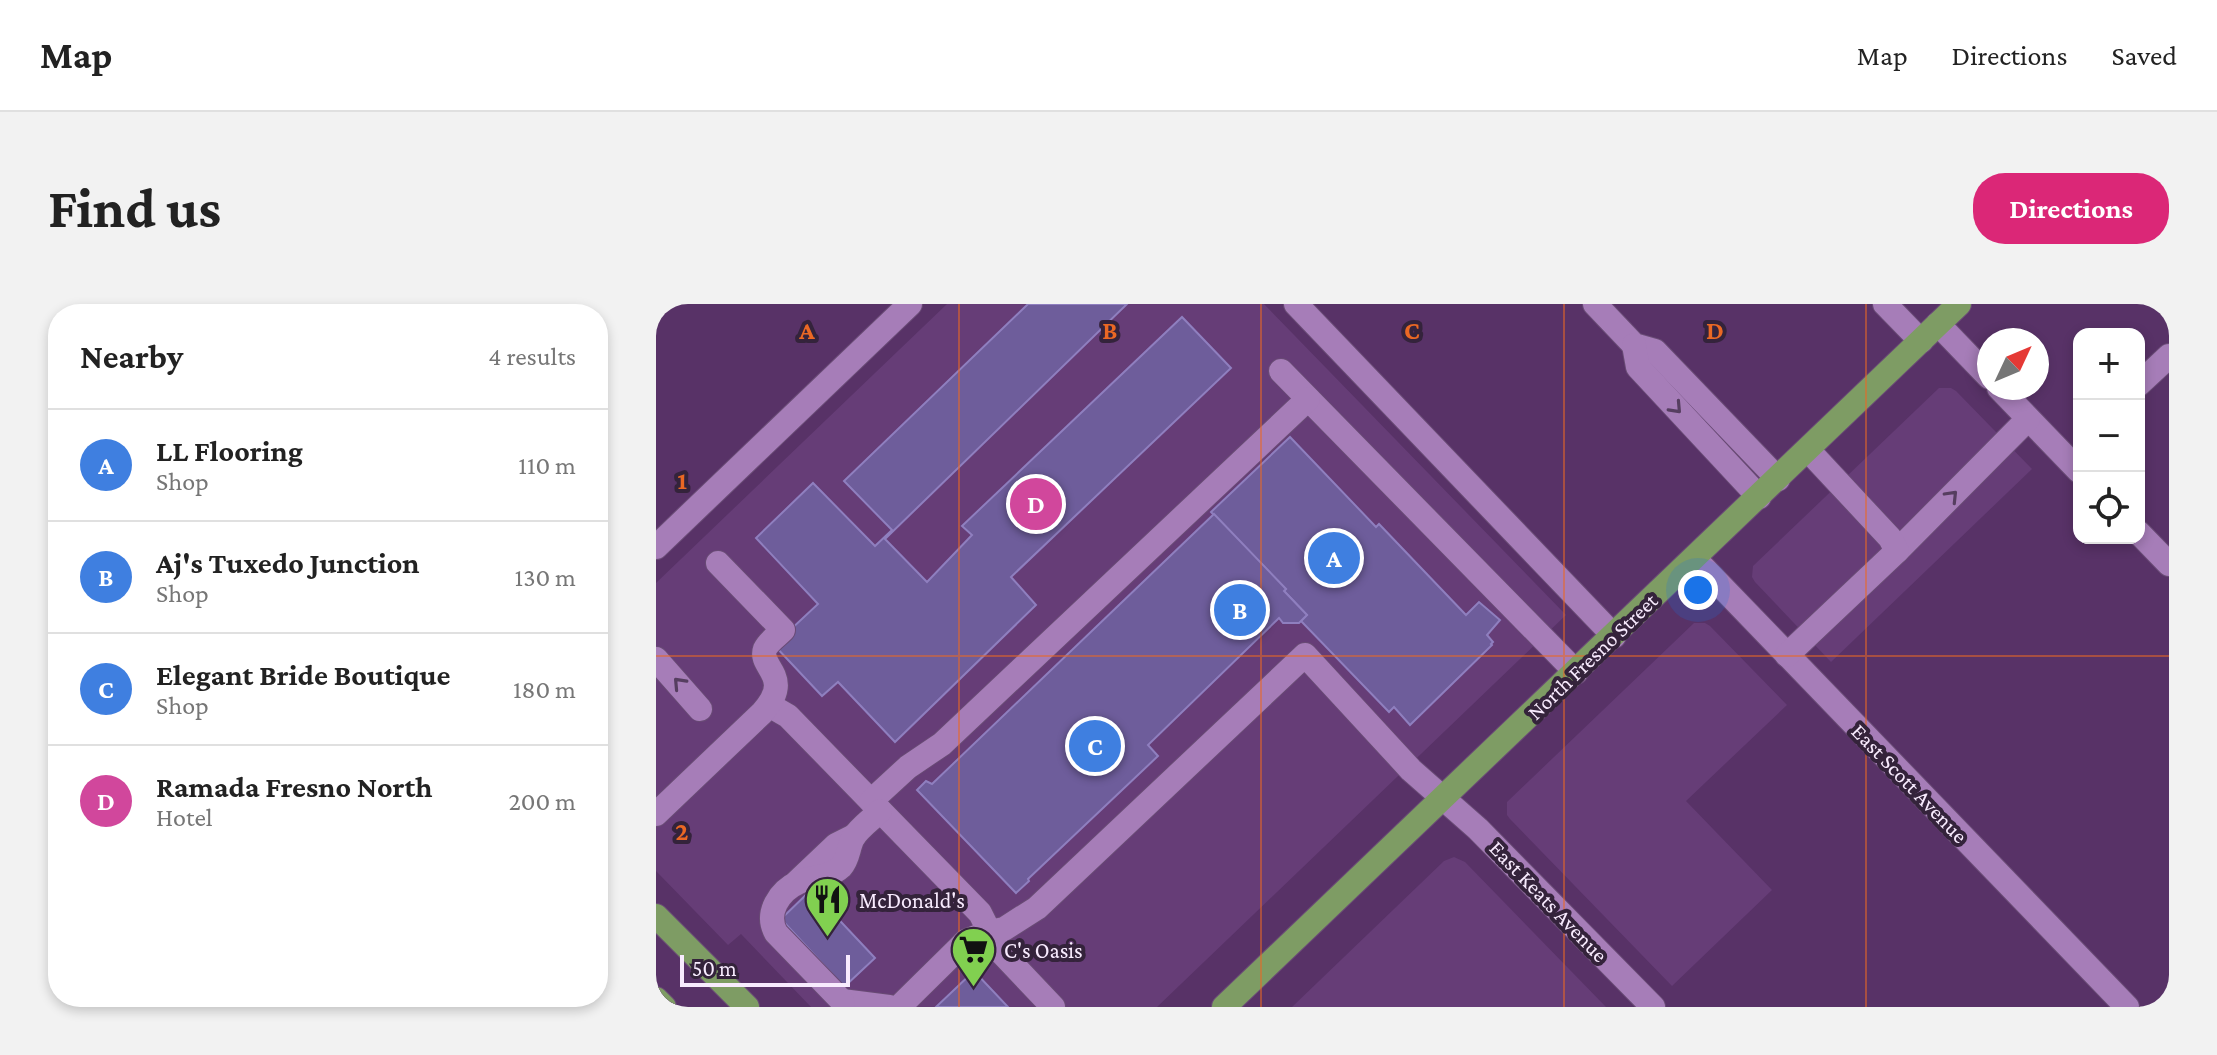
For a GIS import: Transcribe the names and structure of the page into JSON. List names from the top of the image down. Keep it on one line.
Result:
{"streets":{"main road":["North Fresno Street"],"street":["East Scott Avenue","East Keats Avenue"]},"crossings":[["North Fresno Street","East Scott Avenue"],["North Fresno Street","East Keats Avenue"]],"places":{"restaurant":["McDonald's"],"supermarket":["C's Oasis"]},"scale_bar":"50 m","north":"top right","page":{"header":"Map","nav":["Map","Directions","Saved"],"buttons":"Directions","title":"Find us","heading":["Nearby","4 results"],"map_buttons":["+","−"],"list":[{"mark":"A","name":"LL Flooring","note":"Shop","value":"110 m"},{"mark":"B","name":"Aj's Tuxedo Junction","note":"Shop","value":"130 m"},{"mark":"C","name":"Elegant Bride Boutique","note":"Shop","value":"180 m"},{"mark":"D","name":"Ramada Fresno North","note":"Hotel","value":"200 m"}],"pins":["D","A","B","C"],"scale":"50 m"},"grid":{"columns":["A","B","C","D"],"rows":["1","2"]}}
